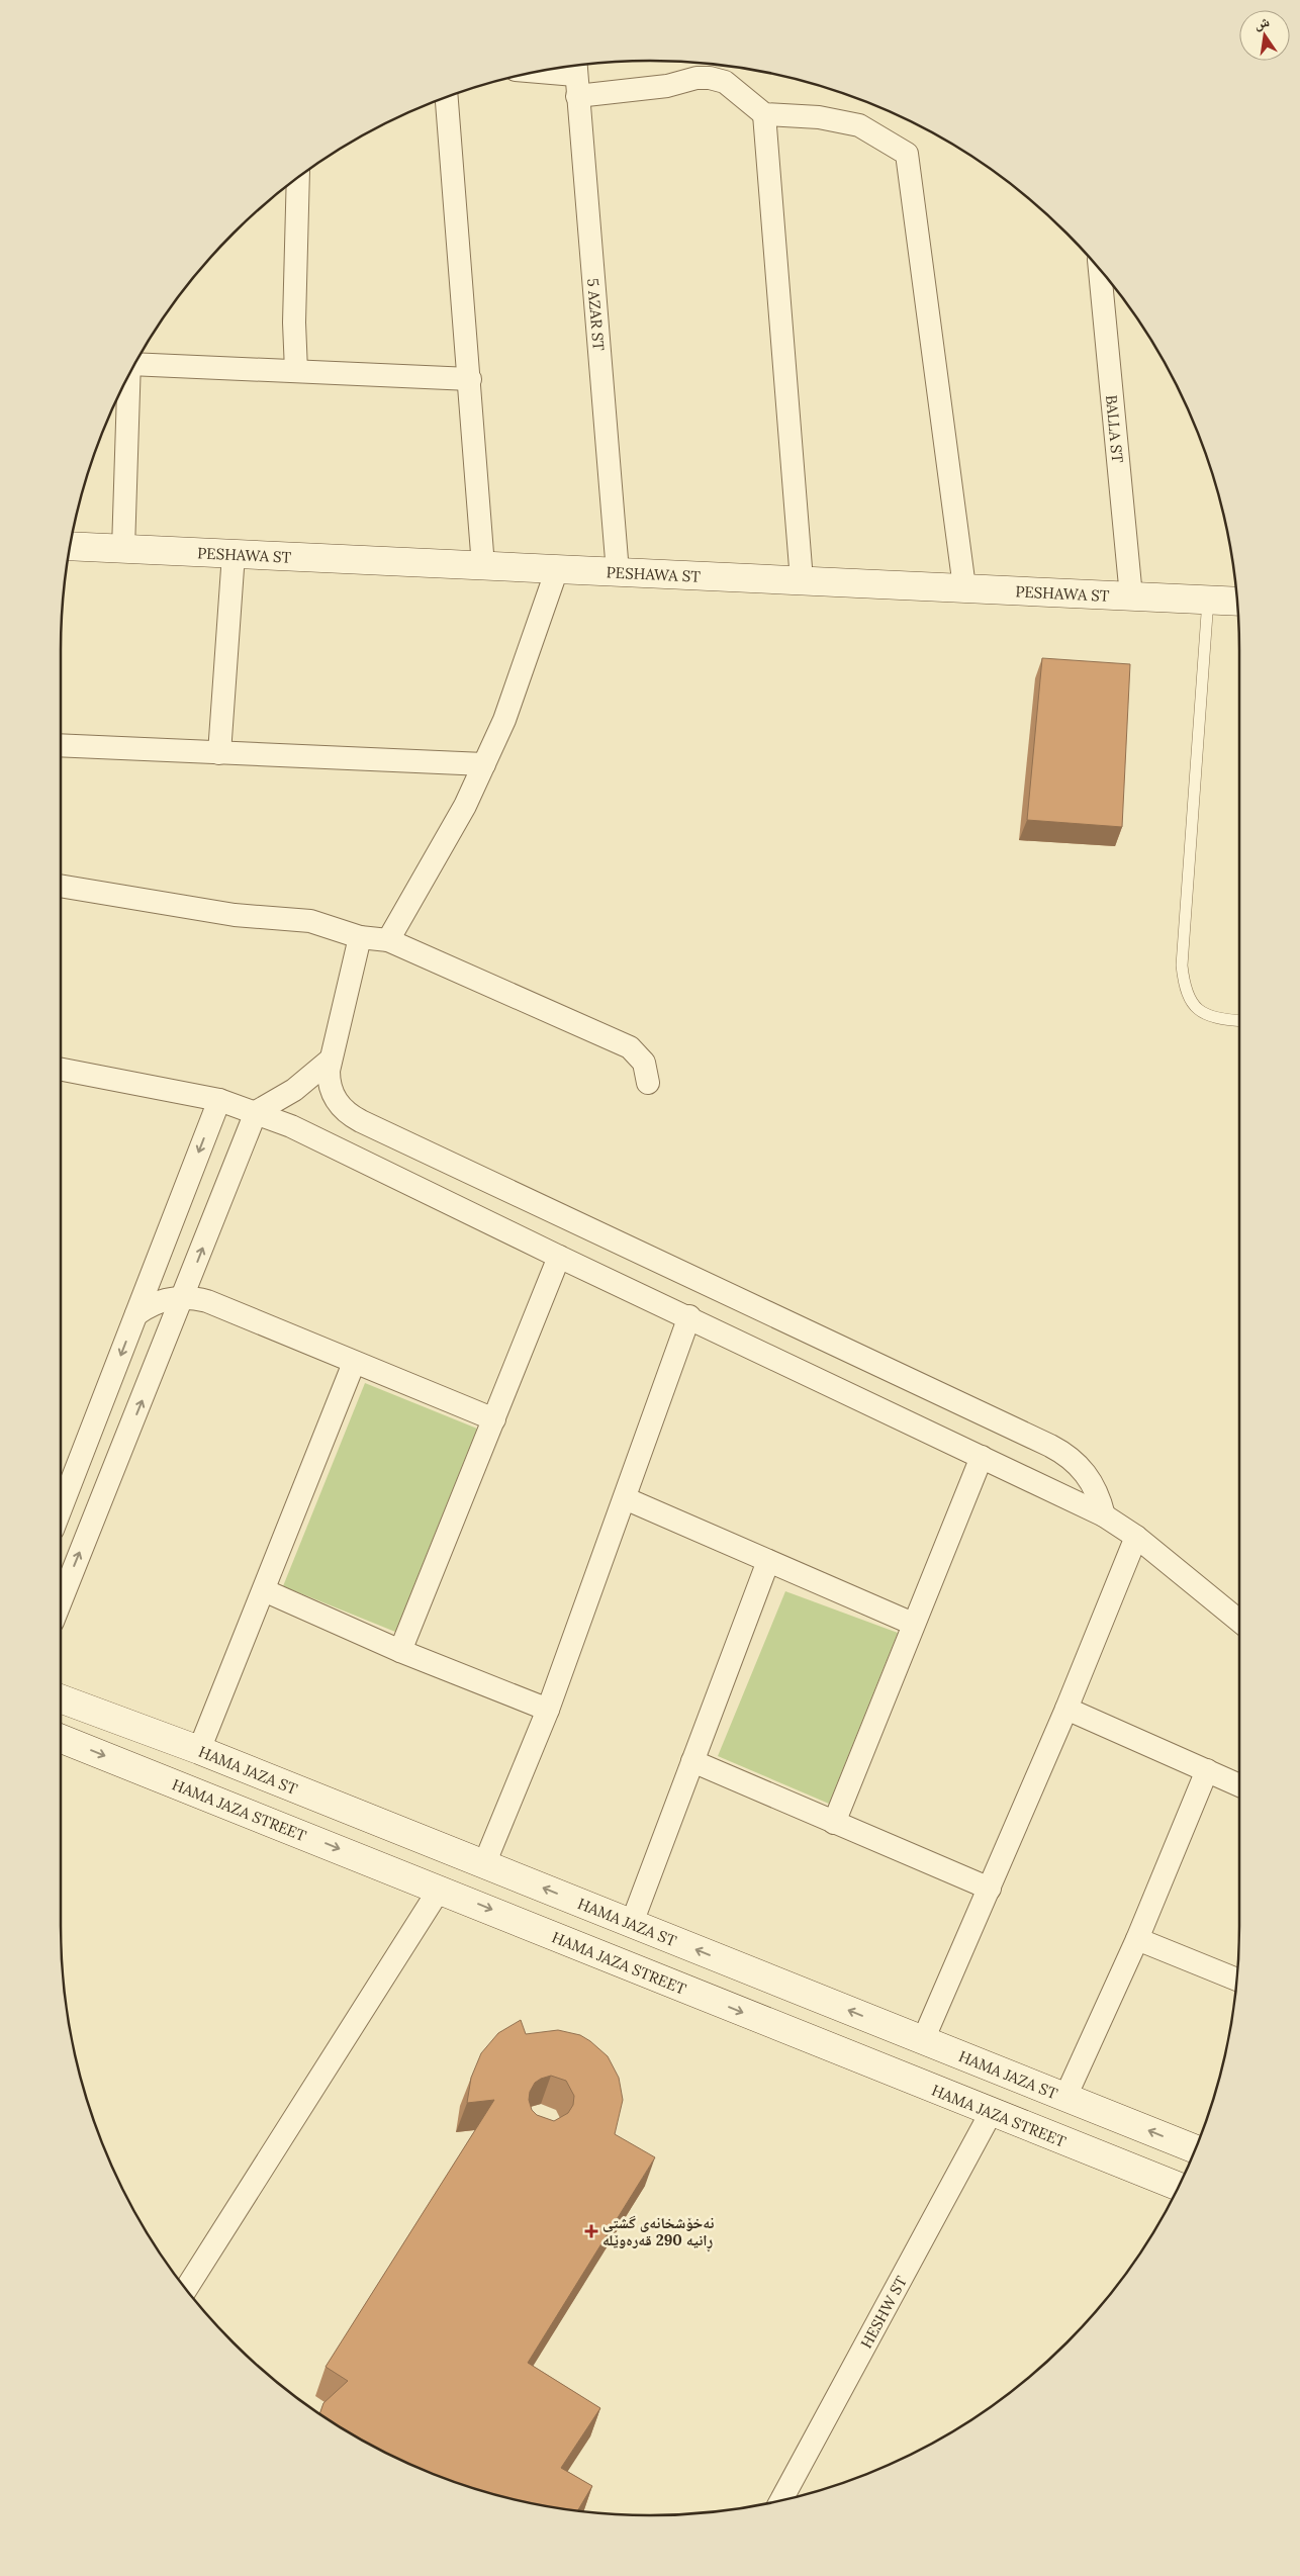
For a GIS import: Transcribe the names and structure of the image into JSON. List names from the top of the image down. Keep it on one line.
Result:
{"streets":{"street":["5 AZAR ST","BALLA ST","PESHAWA ST","HAMA JAZA ST","HAMA JAZA STREET","HESHW ST"]},"crossings":[["5 AZAR ST","PESHAWA ST"],["BALLA ST","PESHAWA ST"],["HAMA JAZA STREET","HESHW ST"]],"places":{"health":["نەخۆشخانەی گشتی ڕانیە 290 قەرەوێلە"]},"north":"top"}
